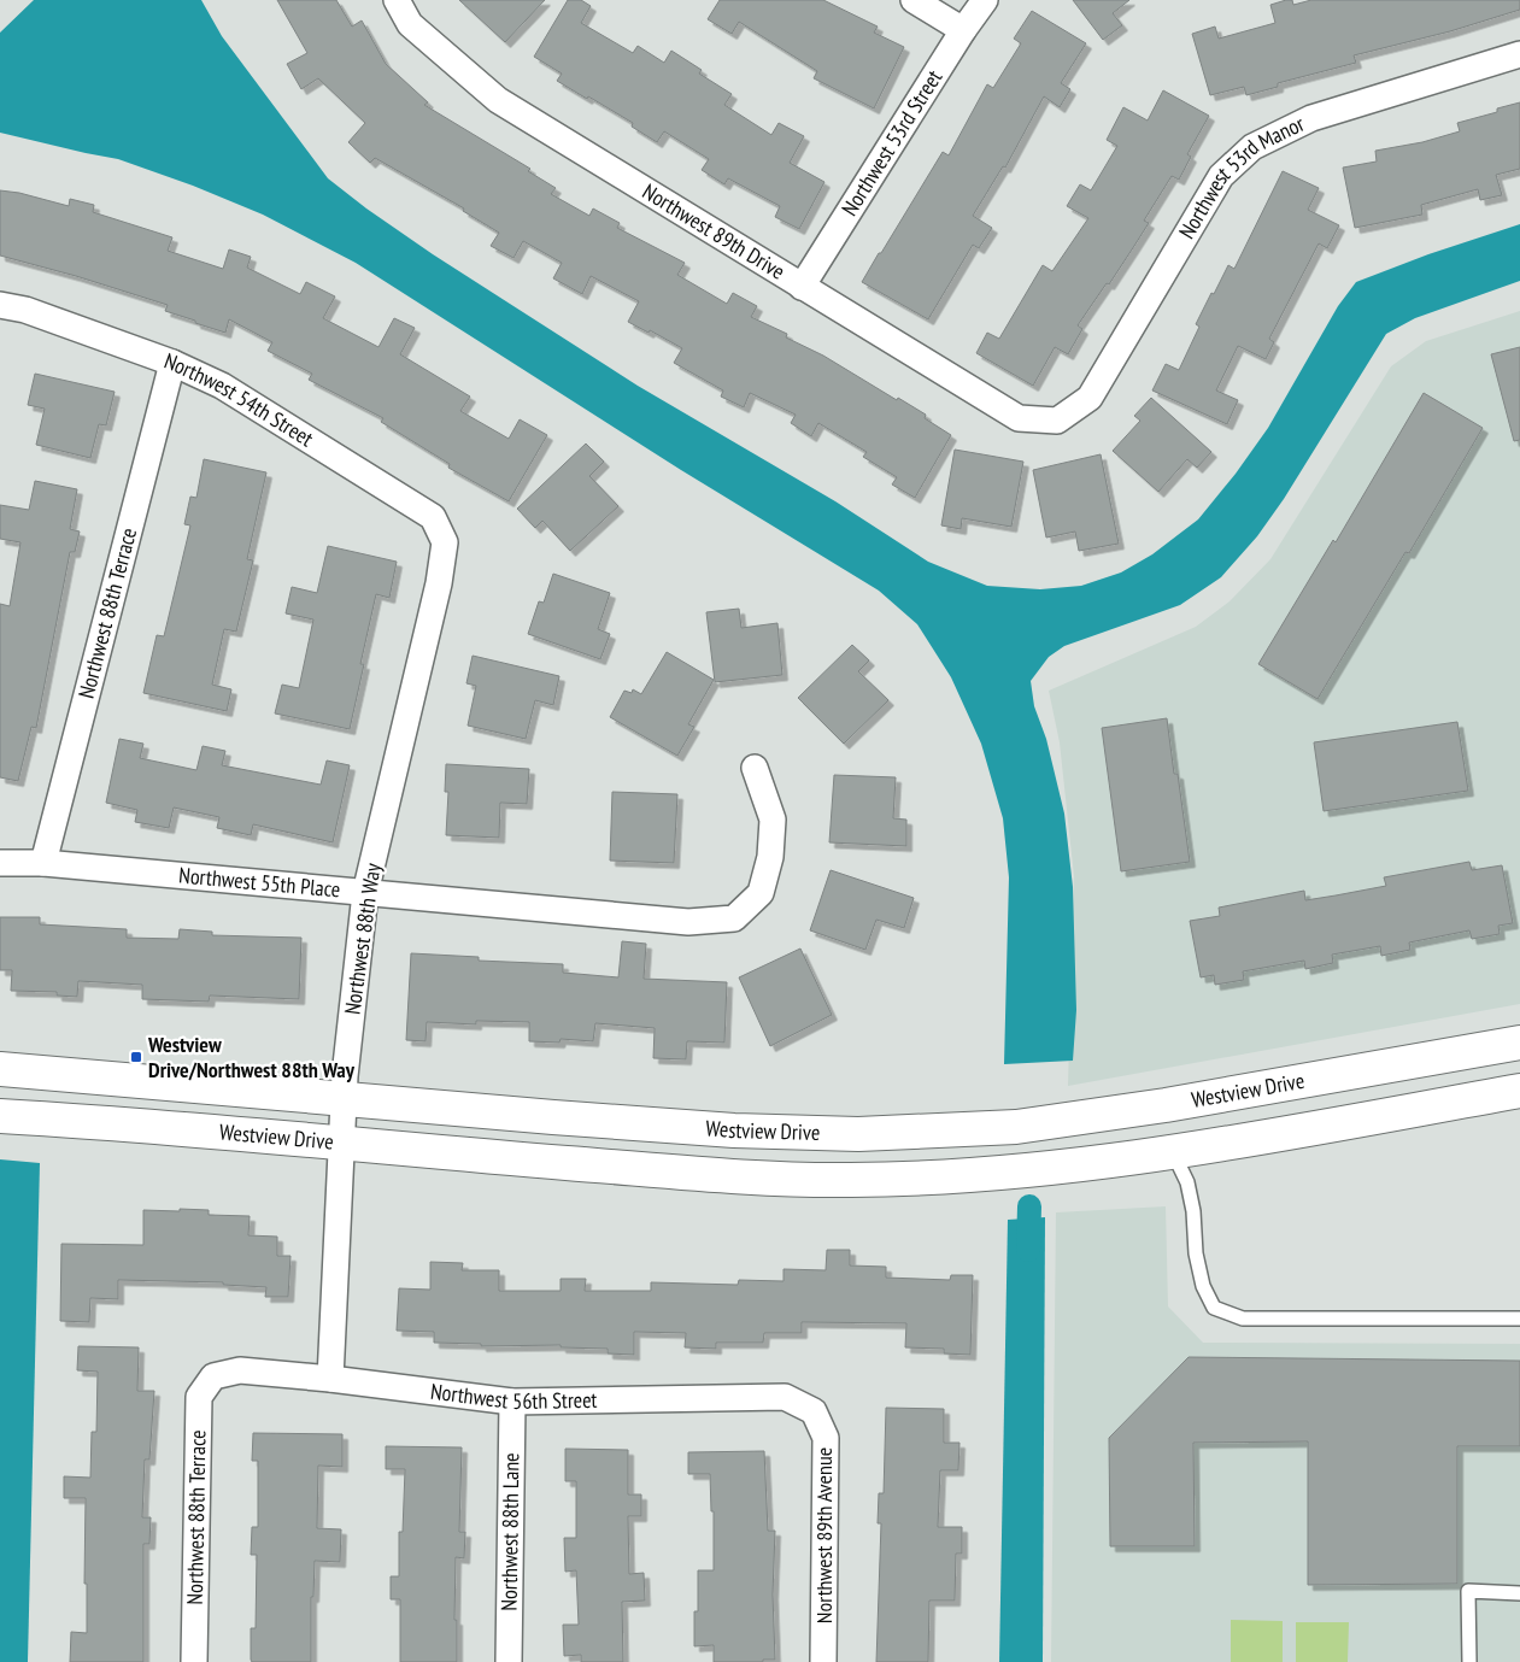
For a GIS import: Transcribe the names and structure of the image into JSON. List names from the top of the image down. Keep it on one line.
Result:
{"streets":{"street":["Northwest 53rd Street","Northwest 53rd Manor","Northwest 89th Drive","Northwest 54th Street","Northwest 88th Terrace","Northwest 55th Place","Northwest 88th Way","Westview Drive","Northwest 56th Street","Northwest 88th Lane","Northwest 89th Avenue"]},"crossings":[["Northwest 53rd Street","Northwest 89th Drive"],["Northwest 53rd Manor","Northwest 89th Drive"],["Northwest 54th Street","Northwest 88th Terrace"],["Northwest 54th Street","Northwest 88th Way"],["Northwest 88th Terrace","Northwest 55th Place"],["Northwest 88th Terrace","Northwest 56th Street"],["Northwest 55th Place","Northwest 88th Way"],["Northwest 88th Way","Westview Drive"],["Northwest 88th Way","Northwest 56th Street"],["Northwest 56th Street","Northwest 88th Lane"],["Northwest 56th Street","Northwest 89th Avenue"]],"places":{"transit":["Westview Drive/Northwest 88th Way"]}}
